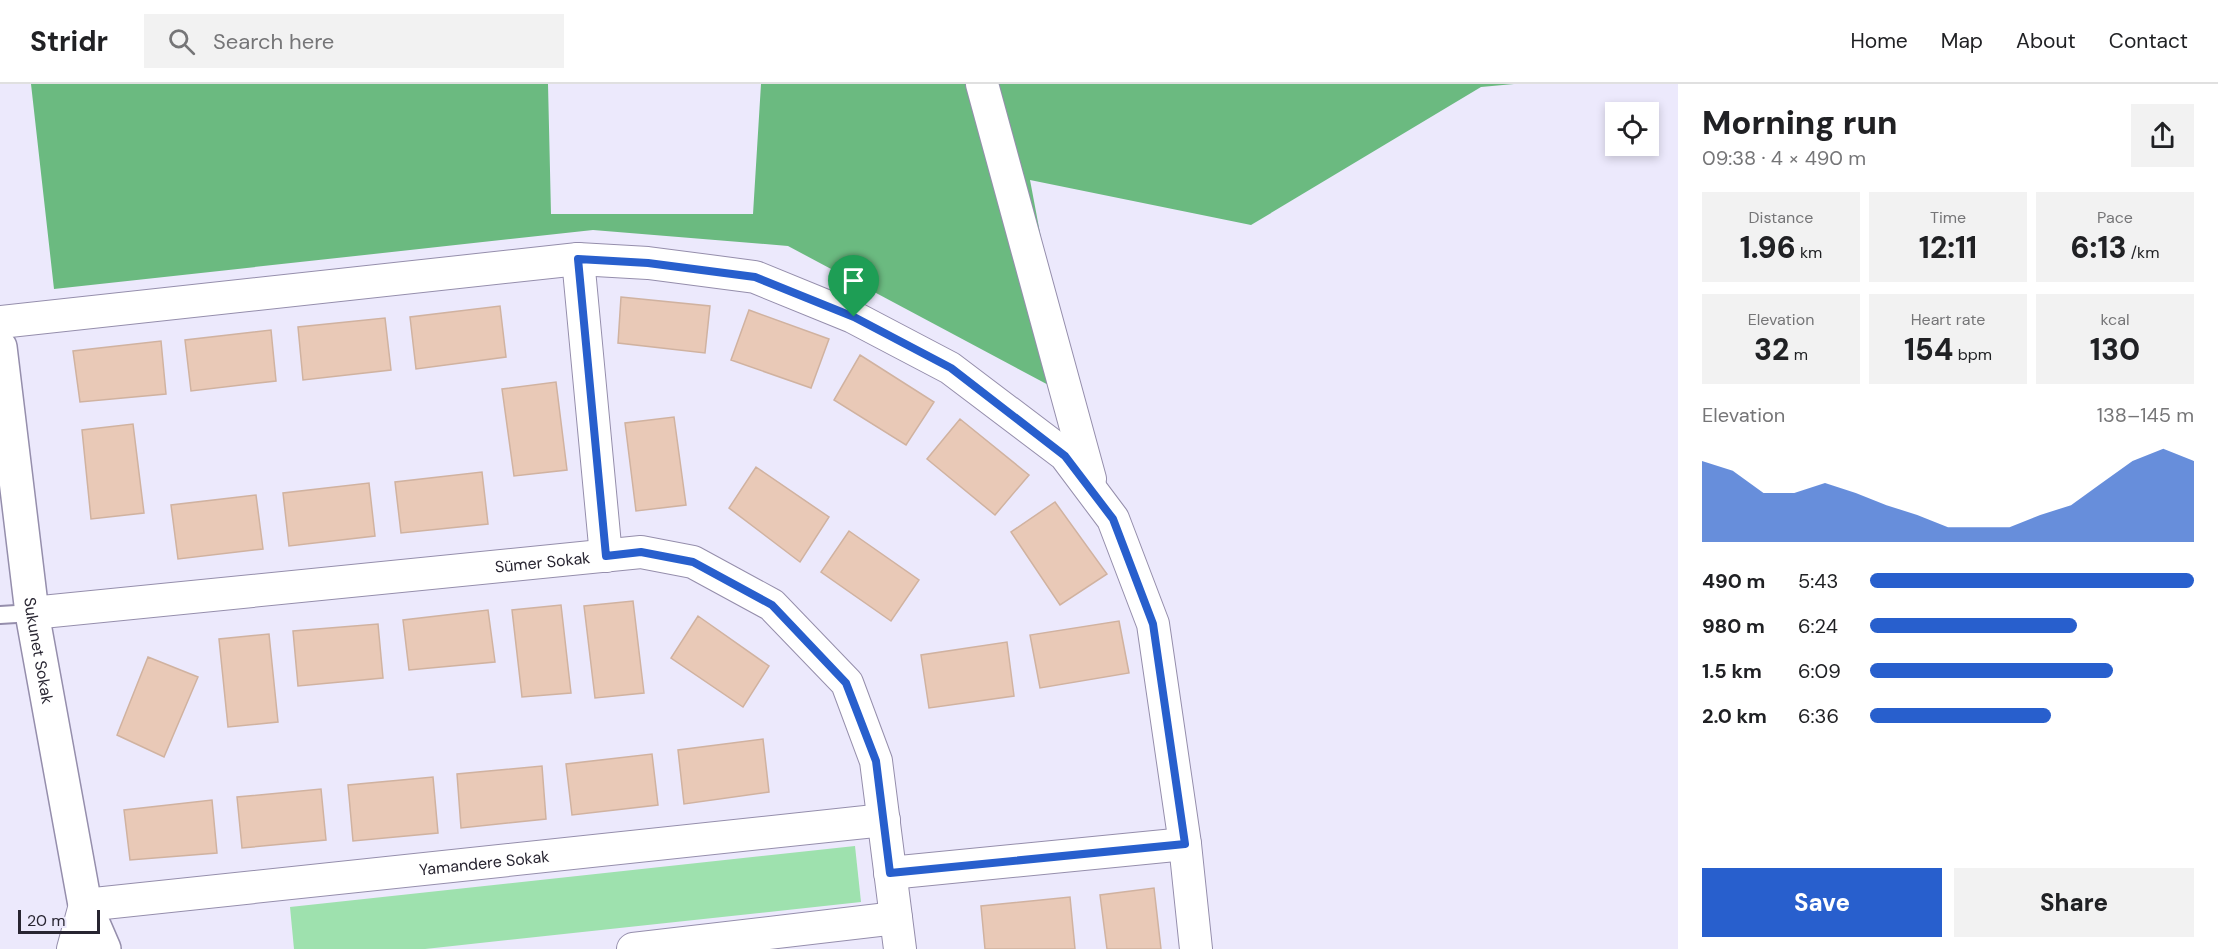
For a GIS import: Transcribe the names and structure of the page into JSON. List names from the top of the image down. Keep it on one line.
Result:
{"streets":{"street":["Sümer Sokak","Sukunet Sokak","Yamandere Sokak"]},"crossings":[["Sümer Sokak","Sukunet Sokak"],["Sümer Sokak","Yamandere Sokak"],["Sukunet Sokak","Yamandere Sokak"]],"scale_bar":"20 m","page":{"header":"Stridr","search":"Search here","nav":["Home","Map","About","Contact"],"heading":["Morning run","09:38 · 4 × 490 m"],"stats":[["Distance","1.96 km"],["Time","12:11"],["Pace","6:13 /km"],["Elevation","32 m"],["Heart rate","154 bpm"],["kcal","130"]],"chart":["Elevation","138–145 m"],"list":[{"name":"490 m","note":"5:43"},{"name":"980 m","note":"6:24"},{"name":"1.5 km","note":"6:09"},{"name":"2.0 km","note":"6:36"}],"buttons":["Save","Share"],"scale":"20 m"}}
